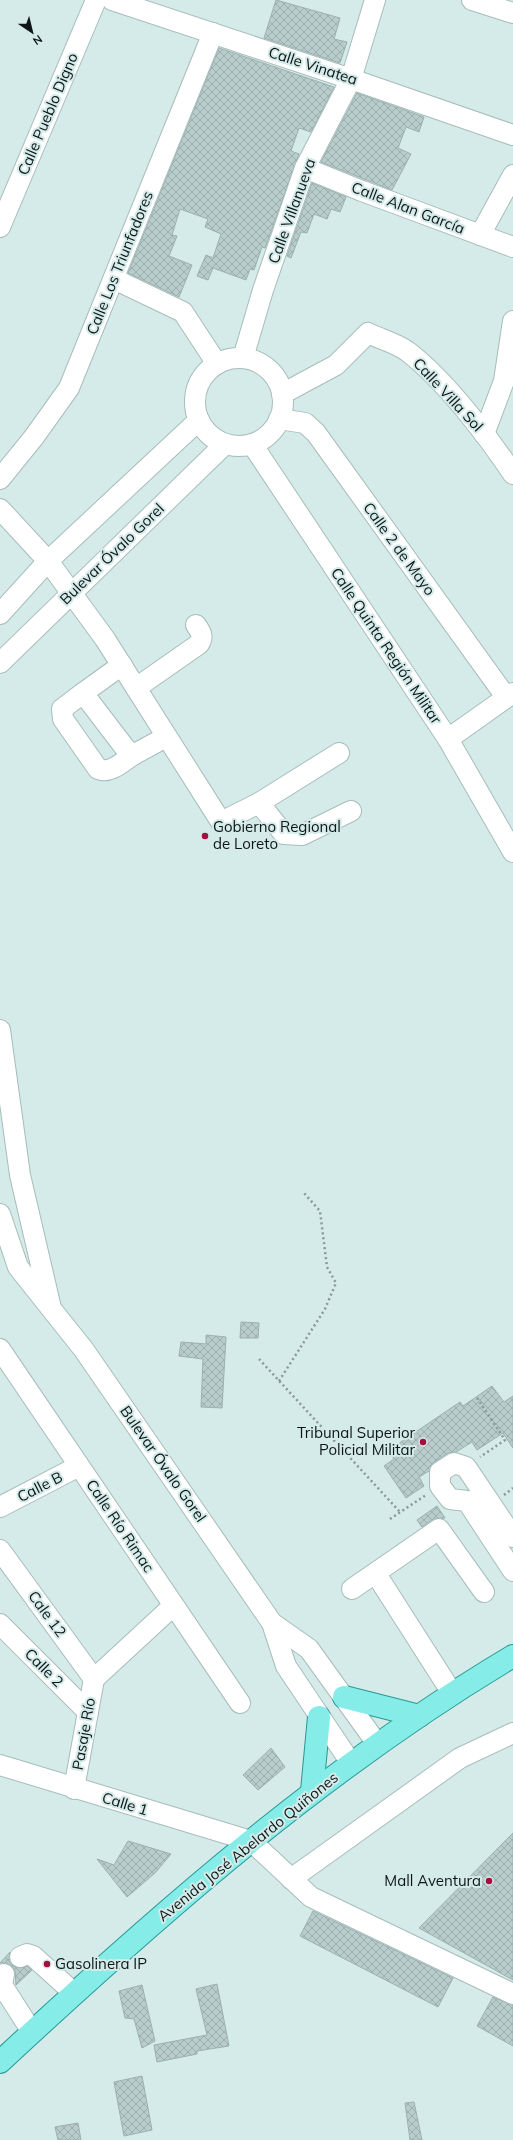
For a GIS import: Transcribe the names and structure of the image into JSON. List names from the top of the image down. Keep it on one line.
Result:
{"streets":{"main road":["Avenida José Abelardo Quiñones"],"street":["Calle Vinatea","Calle Pueblo Digno","Calle Alan García","Calle Villanueva","Calle Los Triunfadores","Calle Villa Sol","Calle 2 de Mayo","Bulevar Óvalo Gorel","Calle Quinta Región Militar","Calle B","Calle Río Rimac","Cale 12","Calle 2","Pasaje Río","Calle 1"]},"crossings":[["Calle Vinatea","Calle Villanueva"],["Calle Vinatea","Calle Los Triunfadores"],["Calle Alan García","Calle Villanueva"],["Calle Villanueva","Calle Villa Sol"],["Calle Villanueva","Calle 2 de Mayo"],["Calle Villanueva","Bulevar Óvalo Gorel"],["Calle Villanueva","Calle Quinta Región Militar"],["Calle Villa Sol","Calle 2 de Mayo"],["Calle Villa Sol","Bulevar Óvalo Gorel"],["Calle Villa Sol","Calle Quinta Región Militar"],["Calle 2 de Mayo","Bulevar Óvalo Gorel"],["Calle 2 de Mayo","Calle Quinta Región Militar"],["Bulevar Óvalo Gorel","Calle Quinta Región Militar"],["Bulevar Óvalo Gorel","Avenida José Abelardo Quiñones"],["Calle B","Calle Río Rimac"],["Cale 12","Pasaje Río"],["Calle 2","Pasaje Río"],["Pasaje Río","Calle 1"],["Calle 1","Avenida José Abelardo Quiñones"]],"places":["Gobierno Regional de Loreto","Tribunal Superior Policial Militar","Mall Aventura","Gasolinera IP"],"north":"bottom right"}
